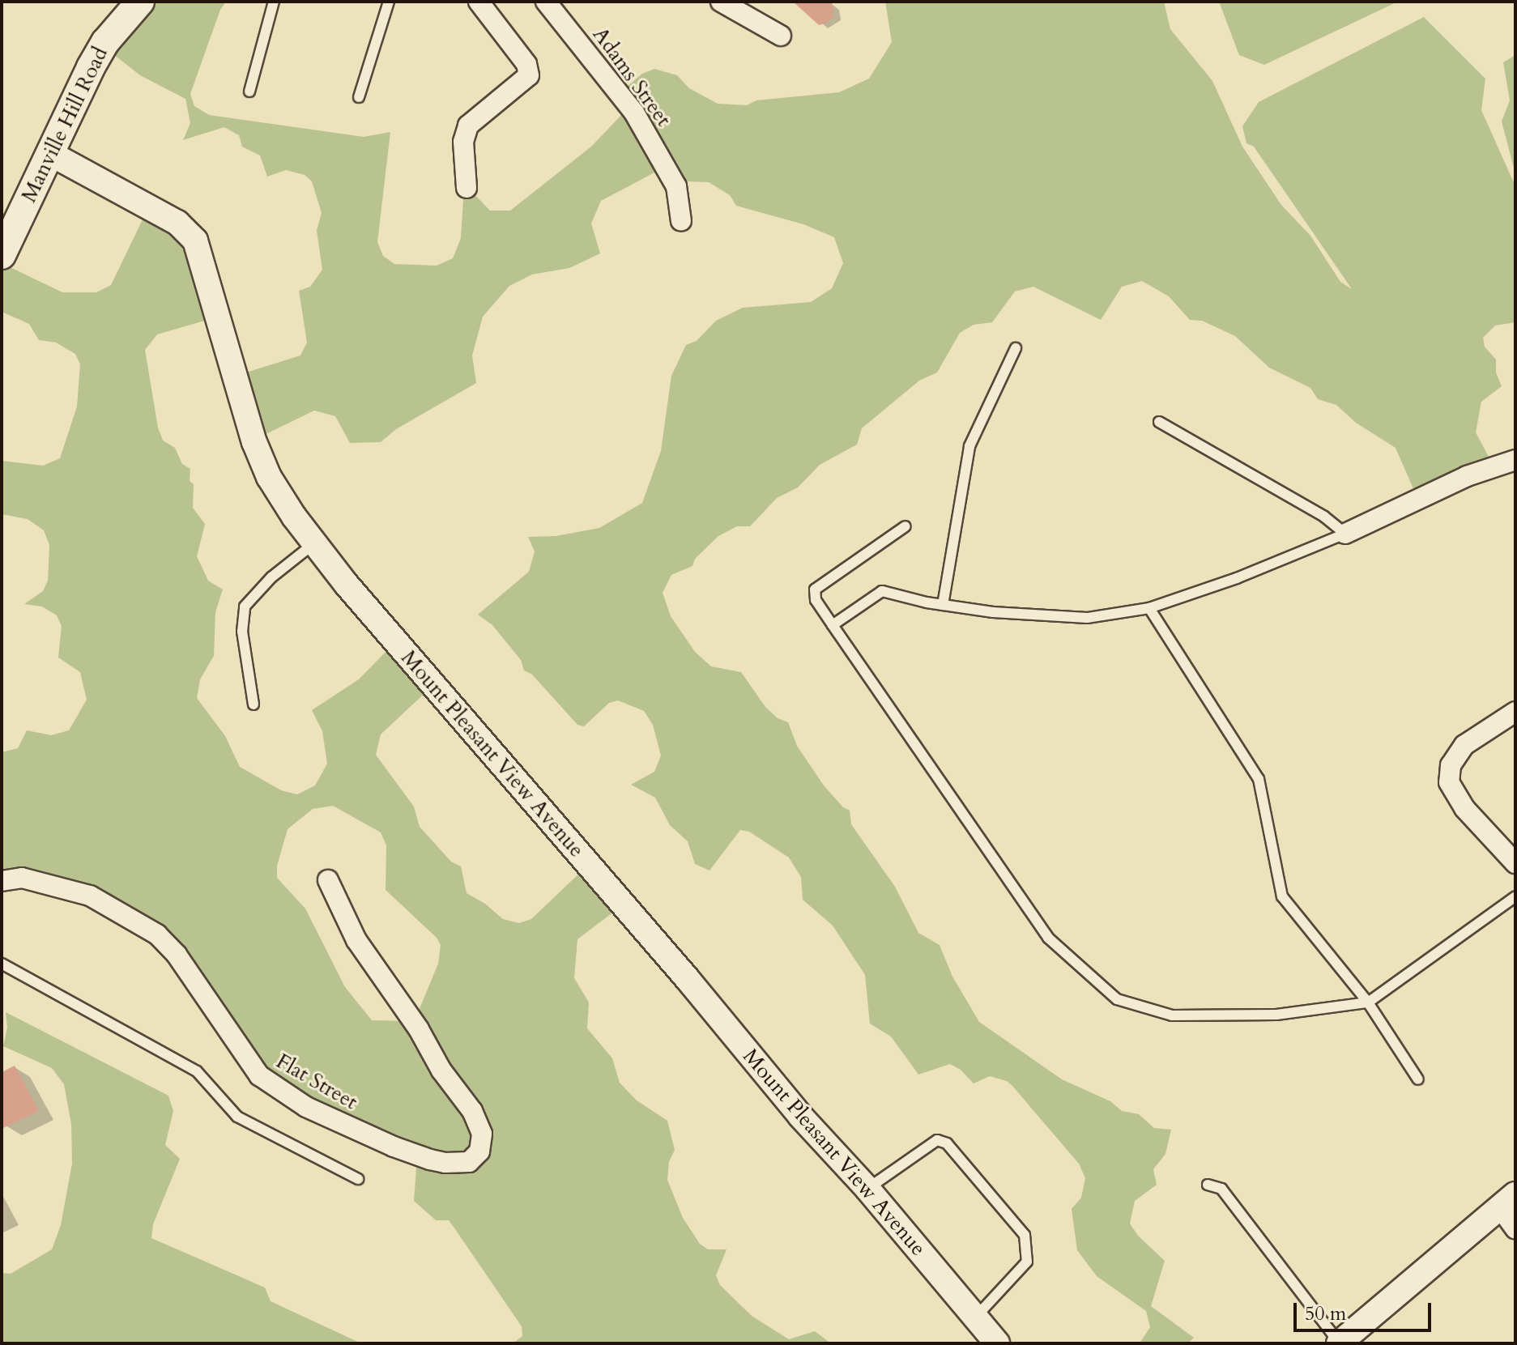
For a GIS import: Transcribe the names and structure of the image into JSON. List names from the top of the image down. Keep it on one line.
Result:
{"streets":{"main road":["Manville Hill Road"],"street":["Adams Street","Mount Pleasant View Avenue","Flat Street"]},"crossings":[["Manville Hill Road","Mount Pleasant View Avenue"]],"scale_bar":"50 m"}
